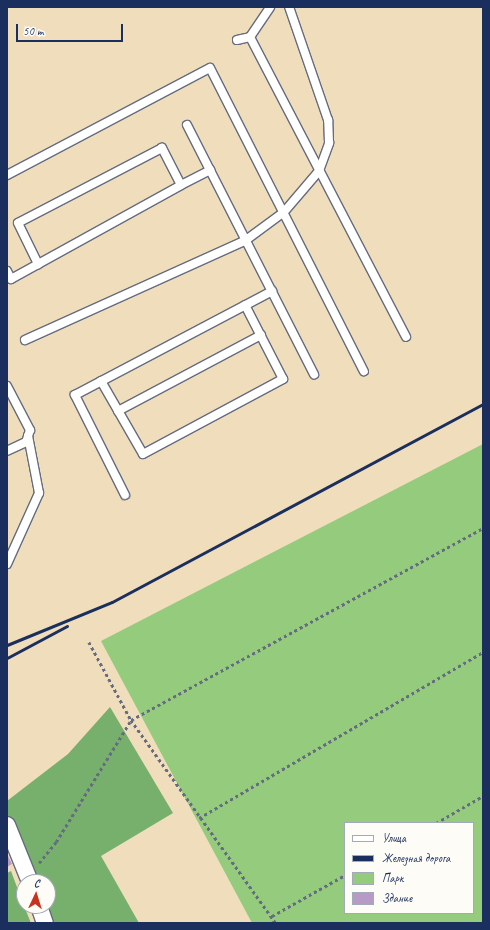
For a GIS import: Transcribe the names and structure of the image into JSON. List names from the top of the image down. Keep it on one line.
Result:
{"legend":["Улица","Железная дорога","Парк","Здание"],"scale_bar":"50 m","north":"top"}
